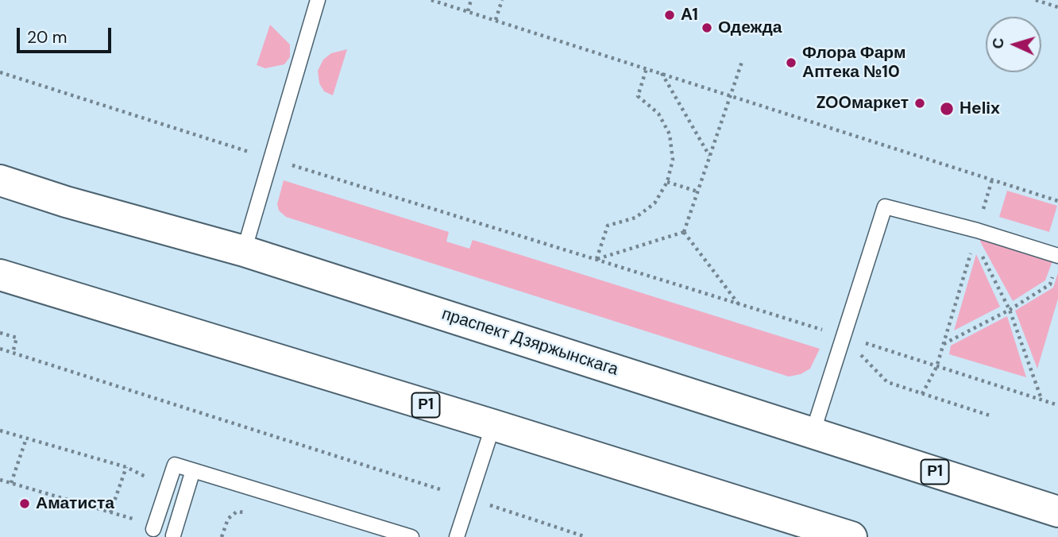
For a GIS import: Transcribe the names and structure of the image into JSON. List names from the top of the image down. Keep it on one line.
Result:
{"streets":{"main road":["праспект Дзяржынскага","Р1"]},"places":["A1","Одежда","Флора Фарм Аптека №10","ZOOмаркет","Helix","Аматиста"],"scale_bar":"20 m","north":"left"}
